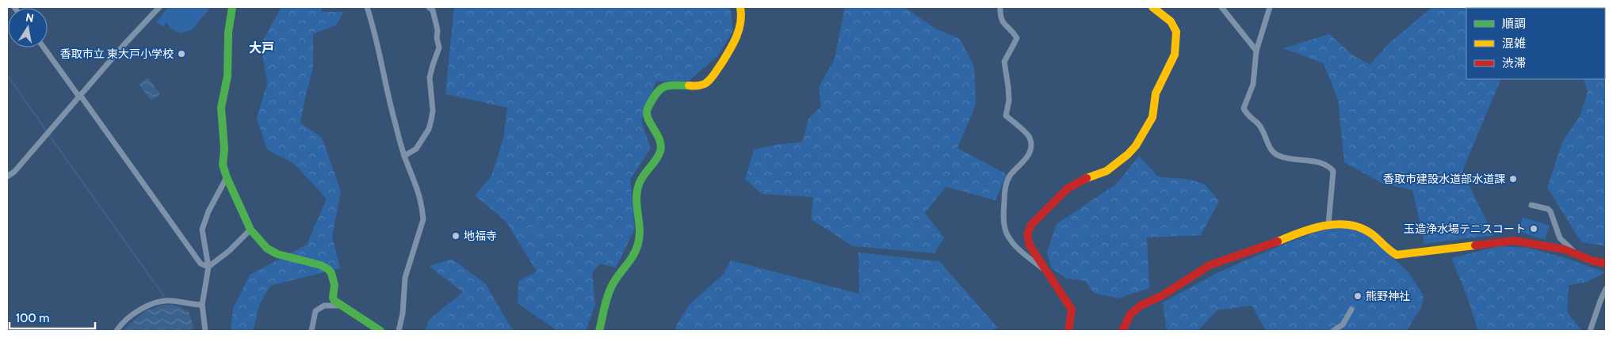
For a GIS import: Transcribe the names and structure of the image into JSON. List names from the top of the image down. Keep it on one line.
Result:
{"districts":["大戸"],"places":["香取市立 東大戸小学校","香取市建設水道部水道課","玉造浄水場テニスコート","地福寺","熊野神社"],"legend":["順調","混雑","渋滞"],"scale_bar":"100 m","north":"top"}
